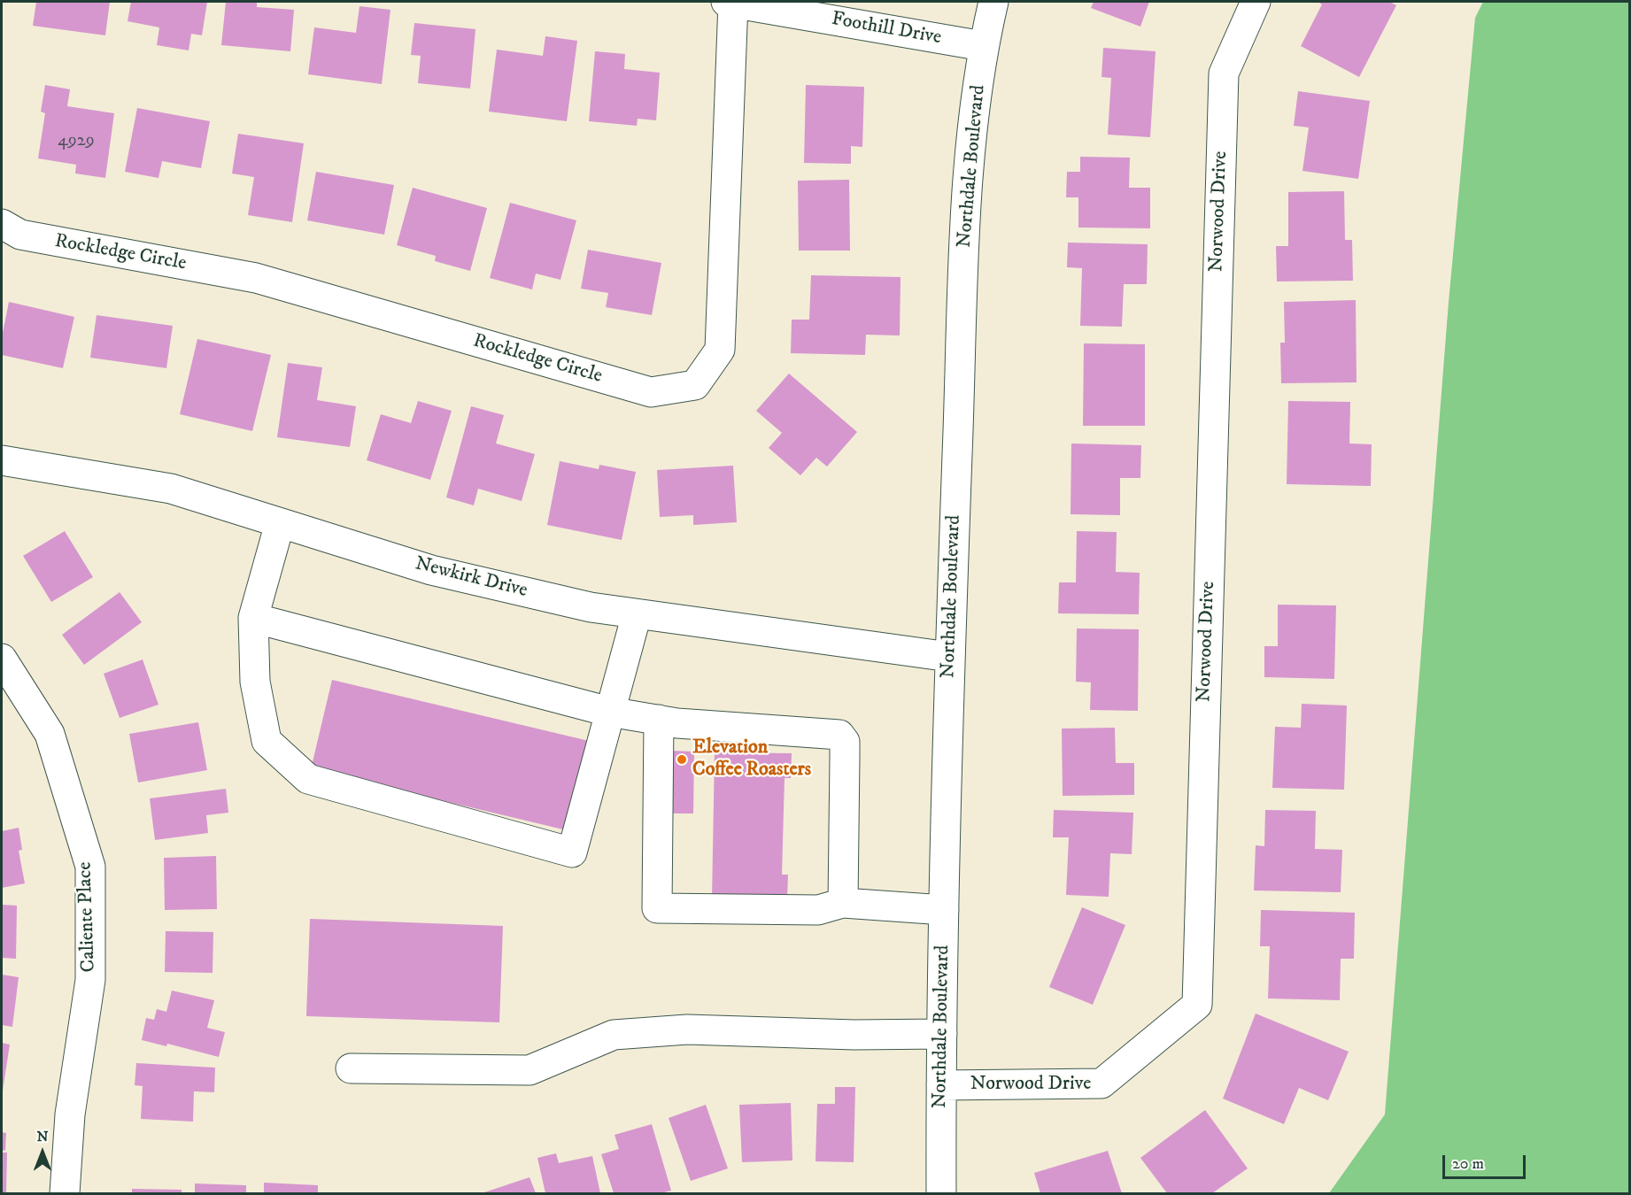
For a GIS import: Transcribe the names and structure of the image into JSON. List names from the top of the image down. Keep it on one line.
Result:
{"streets":{"street":["Foothill Drive","Northdale Boulevard","Norwood Drive","Rockledge Circle","Newkirk Drive","Caliente Place"]},"crossings":[["Foothill Drive","Northdale Boulevard"],["Foothill Drive","Rockledge Circle"],["Northdale Boulevard","Norwood Drive"],["Northdale Boulevard","Newkirk Drive"]],"places":["Elevation Coffee Roasters"],"house_numbers":["4929"],"scale_bar":"20 m","north":"top"}
